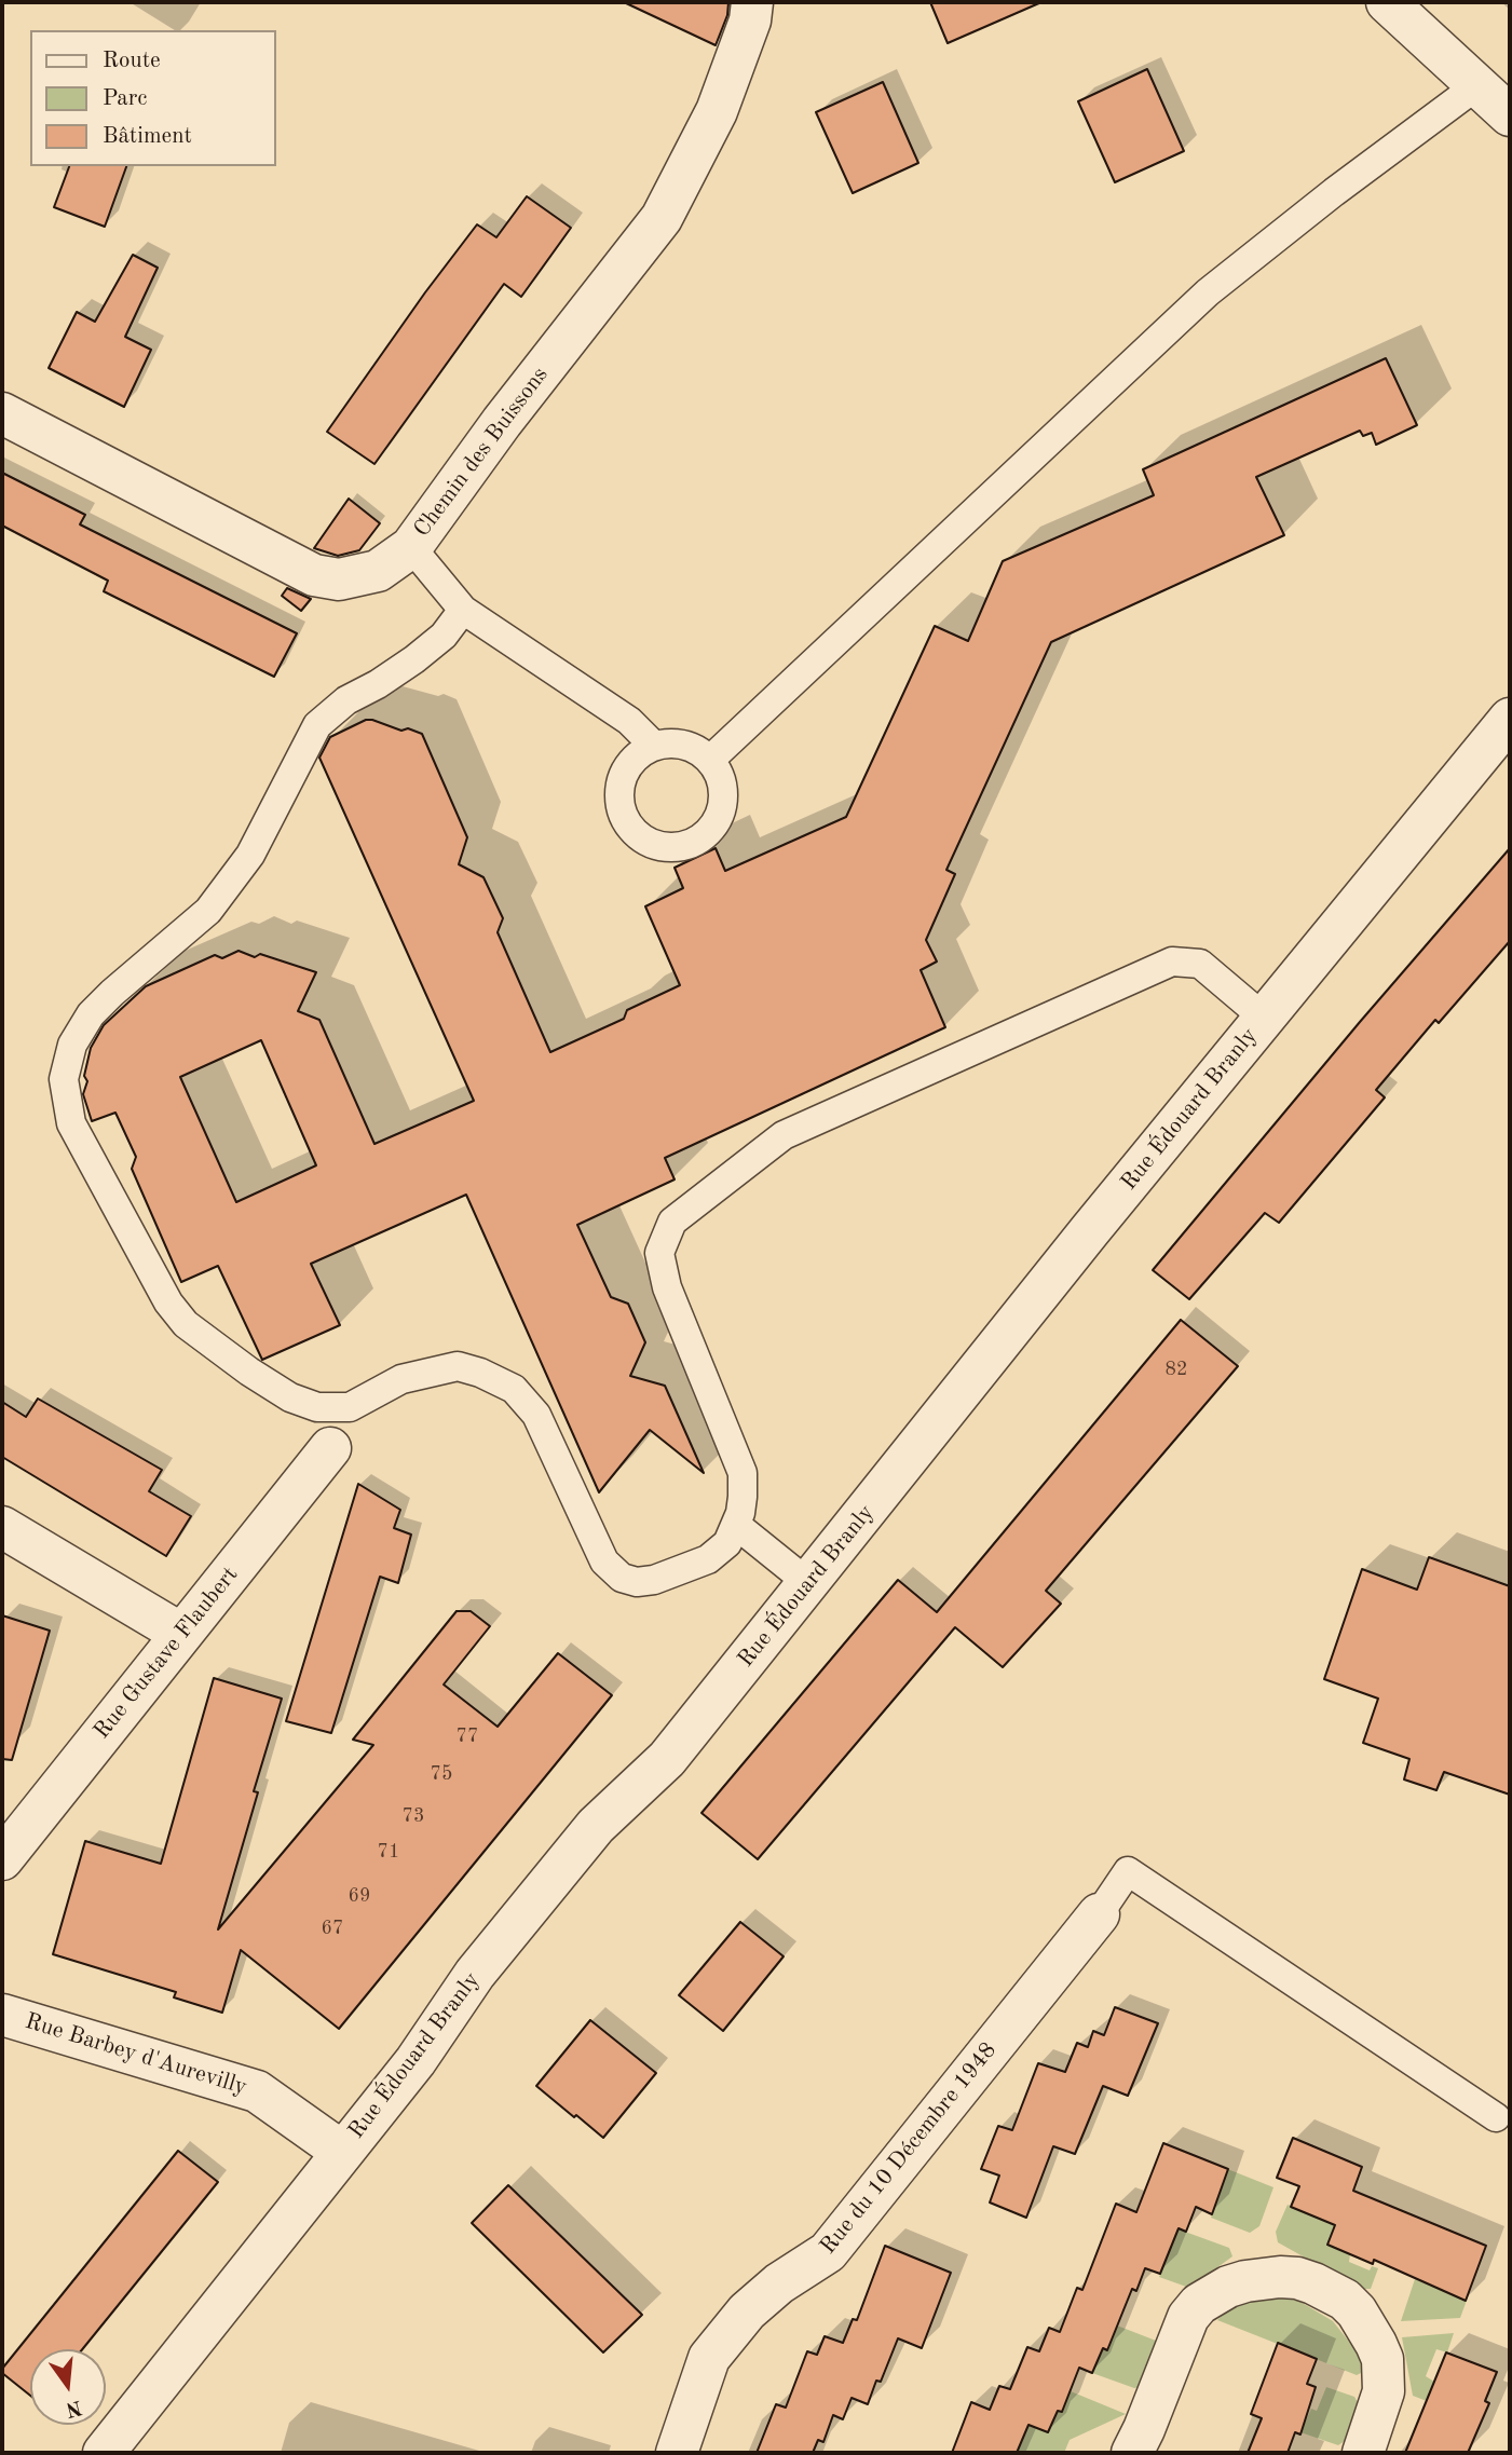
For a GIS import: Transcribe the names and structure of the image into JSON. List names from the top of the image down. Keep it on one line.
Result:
{"streets":{"street":["Chemin des Buissons","Rue Édouard Branly","Rue Gustave Flaubert","Rue Barbey d'Aurevilly","Rue du 10 Décembre 1948"]},"crossings":[["Rue Édouard Branly","Rue Barbey d'Aurevilly"]],"house_numbers":["82","77","75","73","71","69","67"],"legend":["Route","Parc","Bâtiment"],"north":"bottom"}
